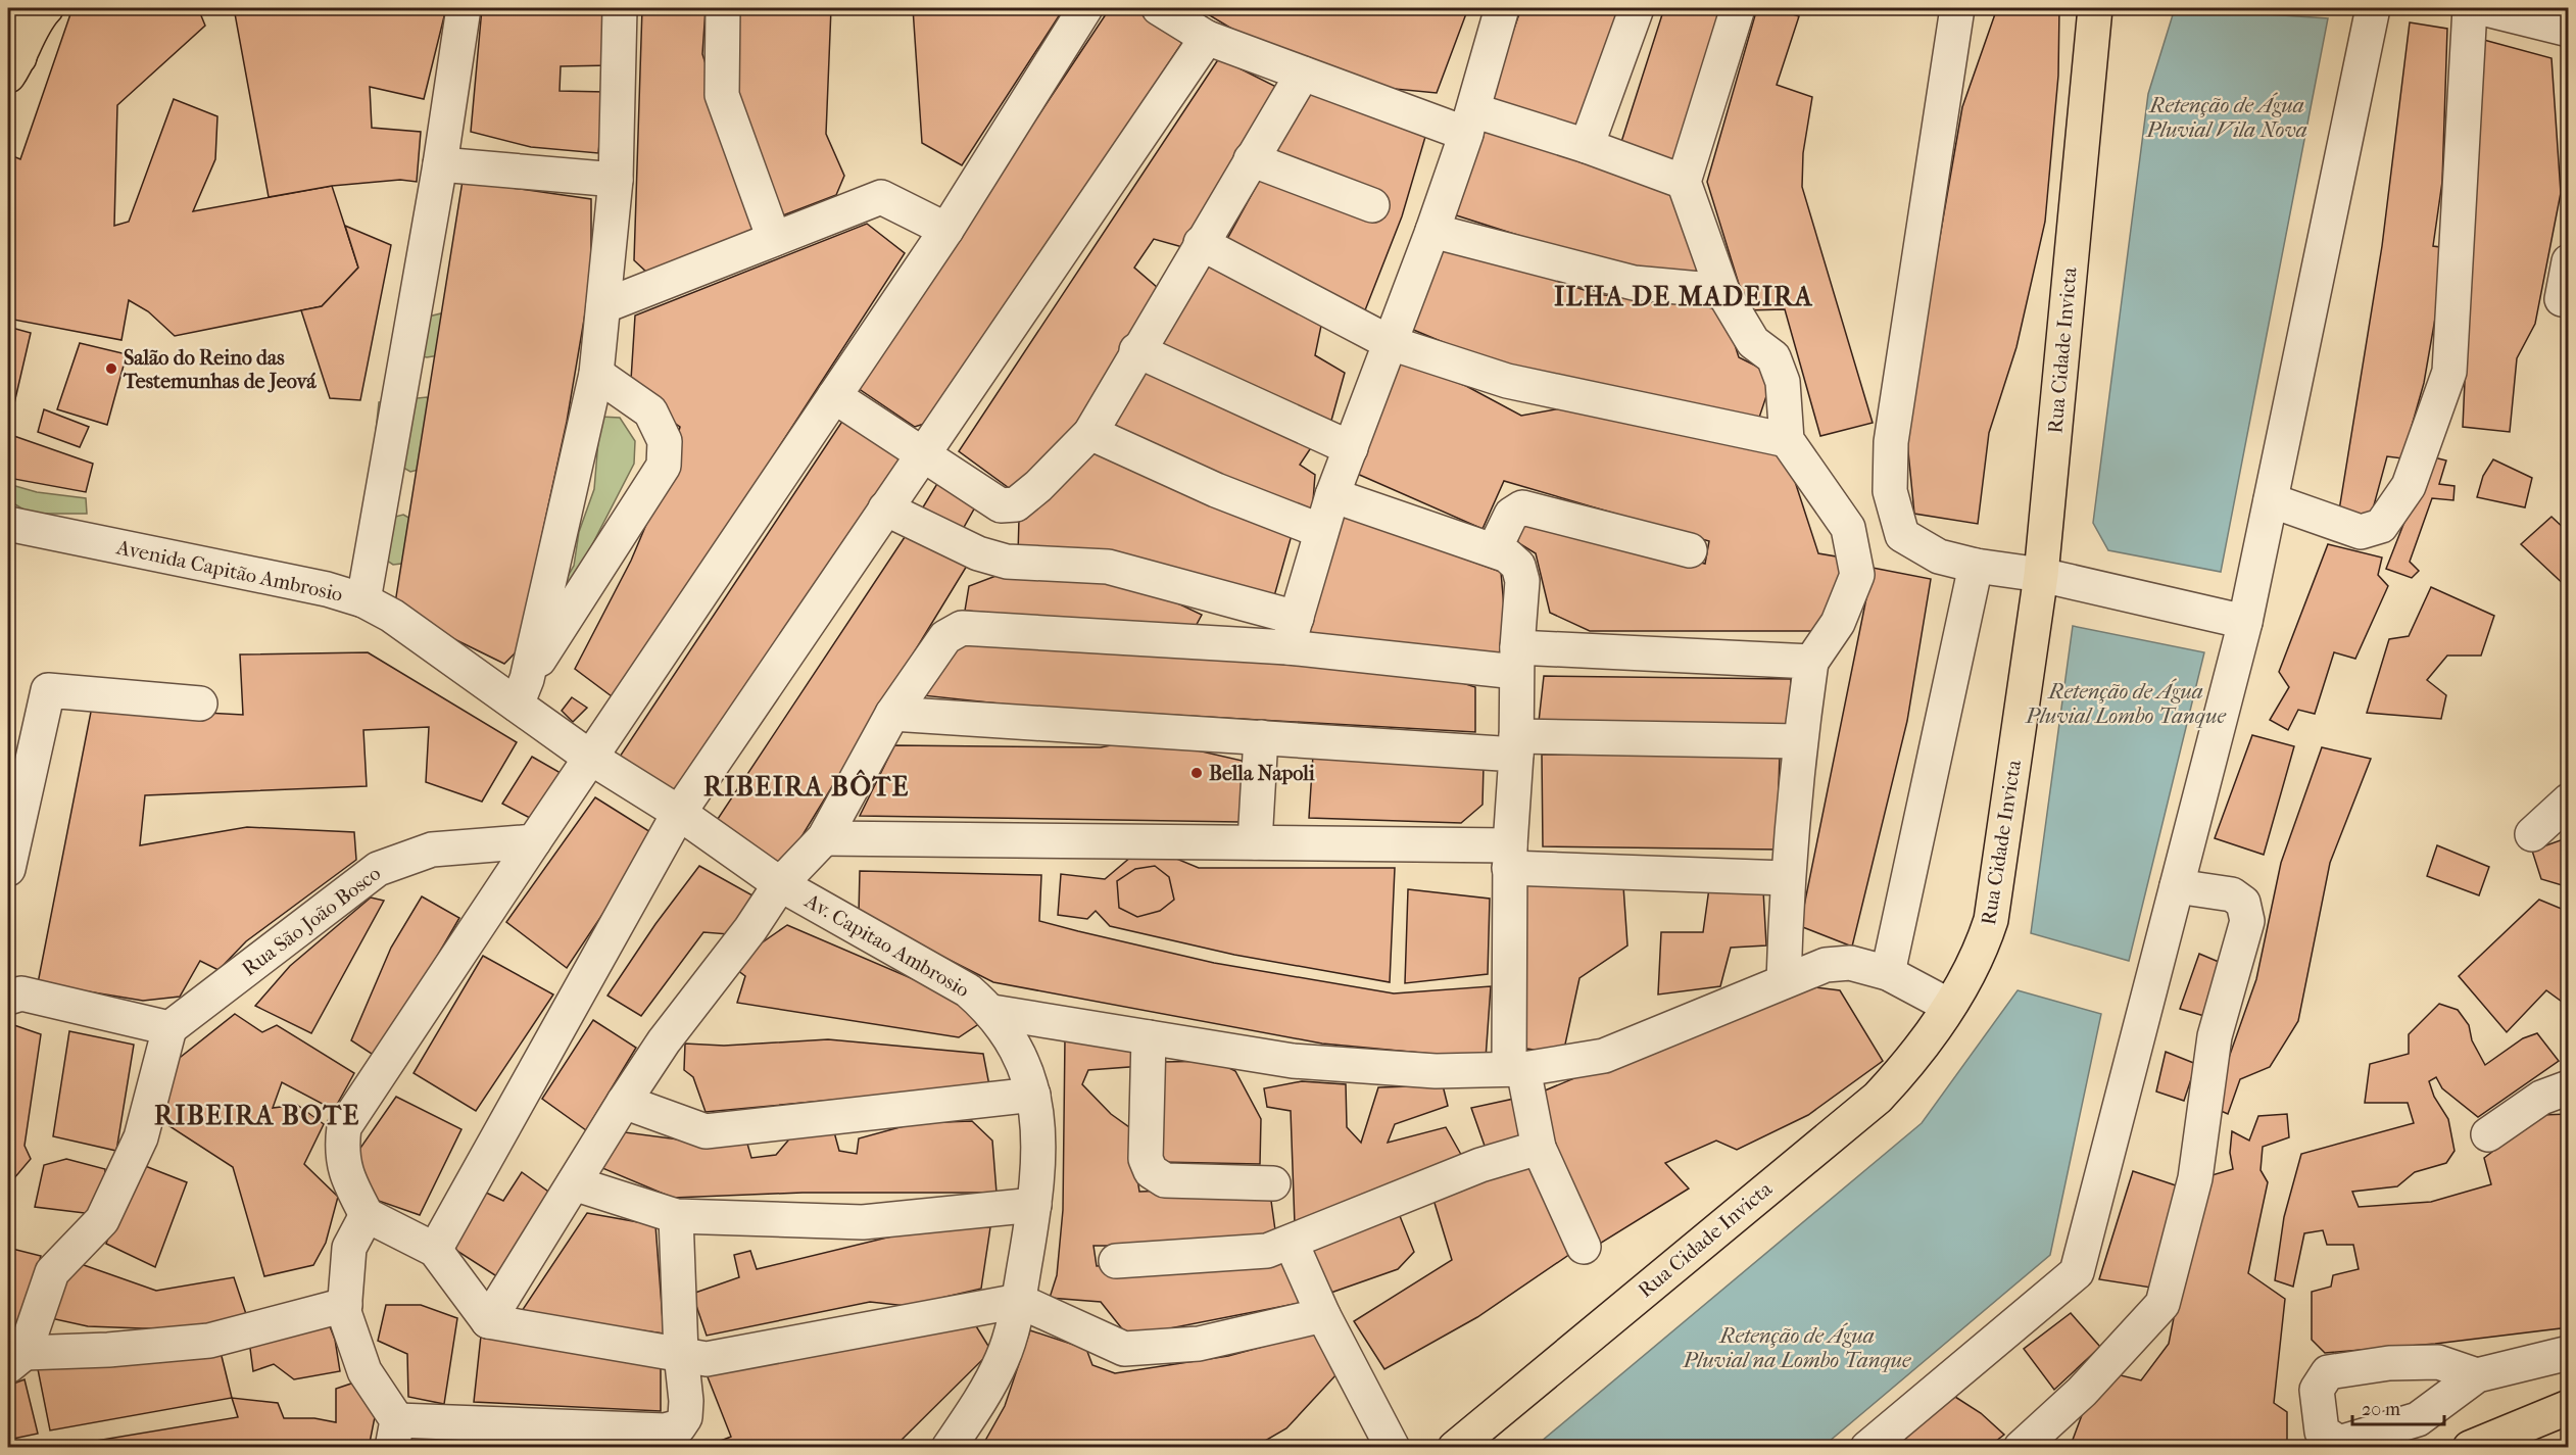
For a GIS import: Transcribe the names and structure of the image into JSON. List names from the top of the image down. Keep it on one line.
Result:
{"streets":{"main road":["Rua Cidade Invicta"],"street":["Avenida Capitão Ambrosio","Rua São João Bosco","Av. Capitao Ambrosio"]},"crossings":[["Avenida Capitão Ambrosio","Av. Capitao Ambrosio"]],"districts":["ILHA DE MADEIRA","RIBEIRA BÔTE","RIBEIRA BOTE"],"water":["Retenção de Água Pluvial Vila Nova","Retenção de Água Pluvial Lombo Tanque","Retenção de Água Pluvial na Lombo Tanque"],"places":["Salão do Reino das Testemunhas de Jeová","Bella Napoli"],"scale_bar":"20 m"}
